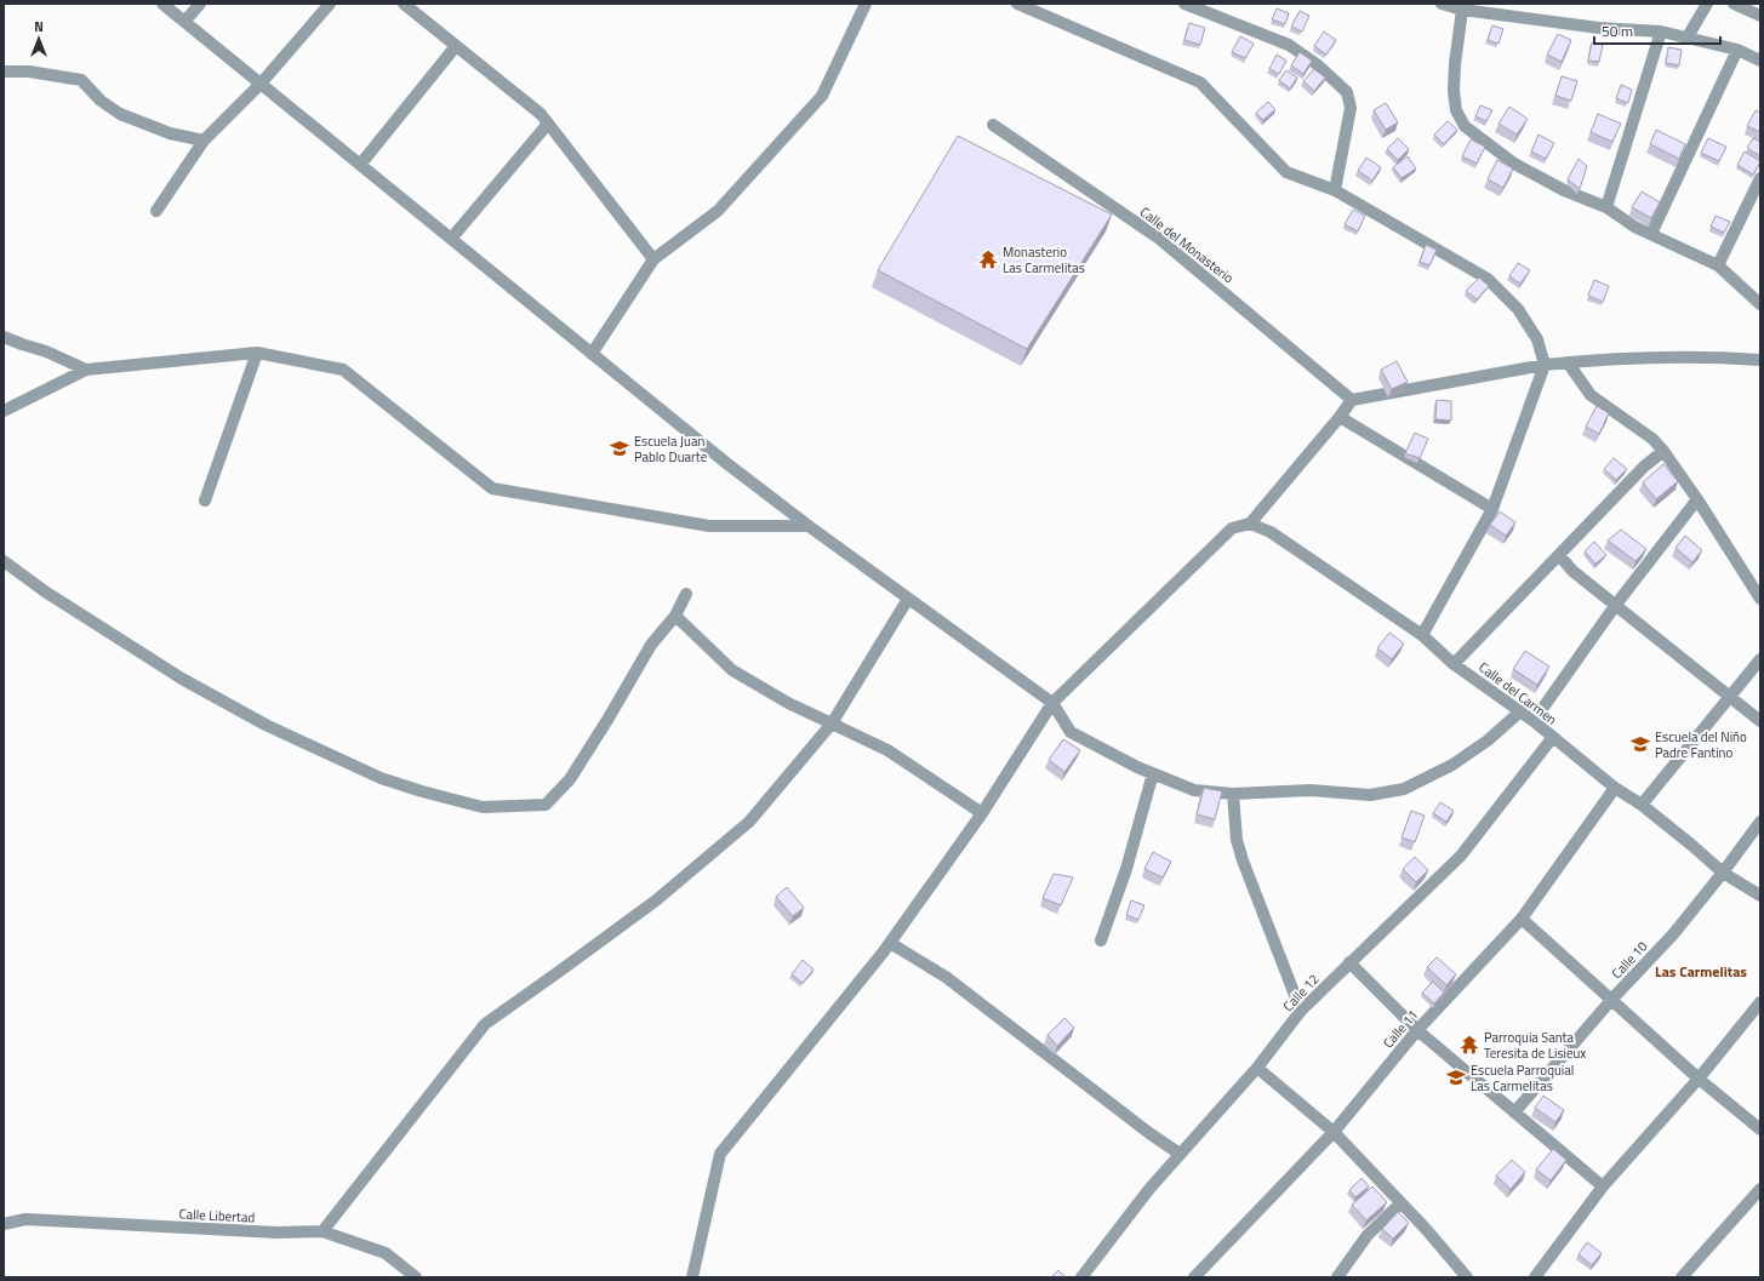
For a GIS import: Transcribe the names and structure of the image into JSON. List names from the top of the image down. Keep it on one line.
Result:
{"streets":{"street":["Calle del Monasterio","Calle del Carmen","Calle 10","Calle 12","Calle 11","Calle Libertad"]},"crossings":[["Calle del Carmen","Calle 10"],["Calle del Carmen","Calle 12"],["Calle del Carmen","Calle 11"]],"districts":["Las Carmelitas"],"places":{"temple":["Monasterio Las Carmelitas","Parroquia Santa Teresita de Lisieux"],"school or university":["Escuela Juan Pablo Duarte","Escuela del Niño Padre Fantino","Escuela Parroquial Las Carmelitas"]},"scale_bar":"50 m","north":"top"}
